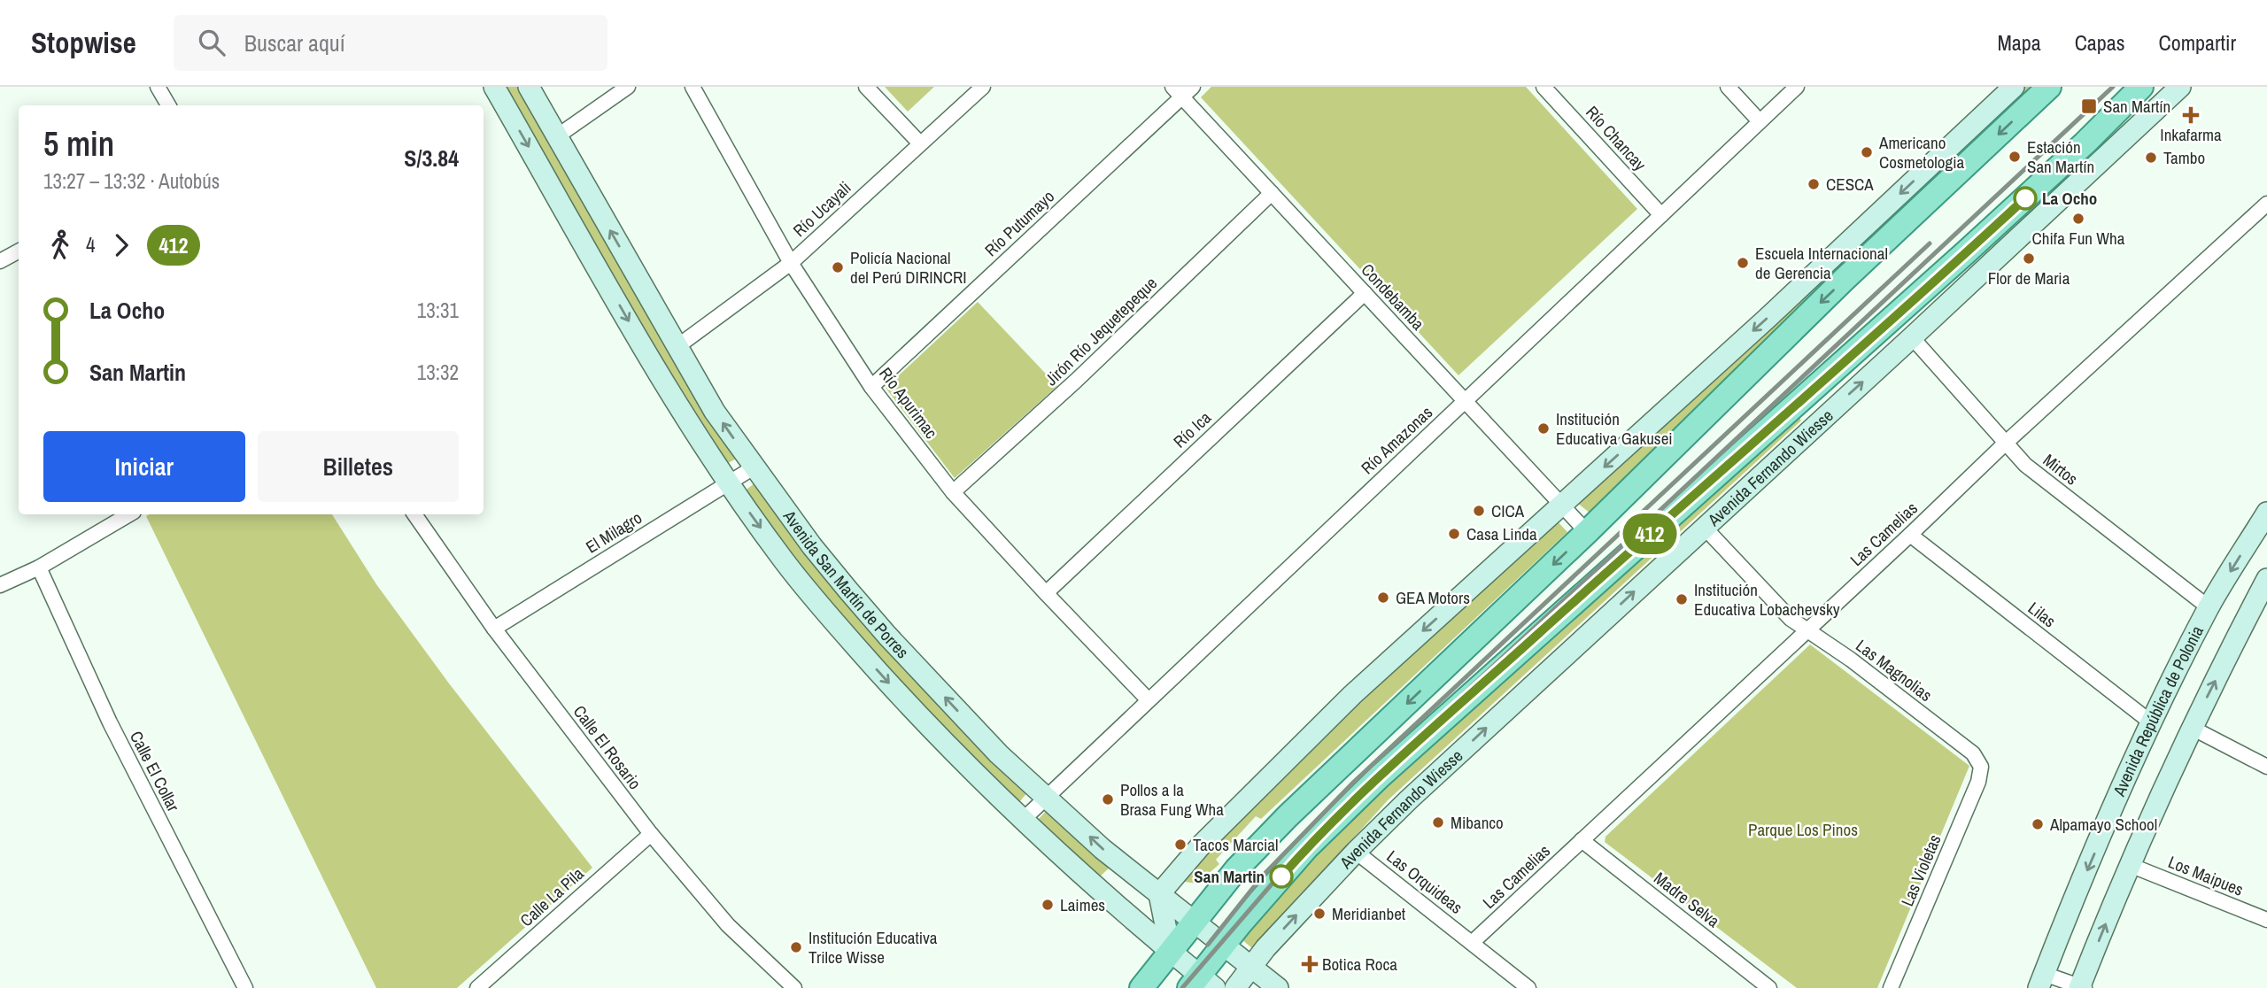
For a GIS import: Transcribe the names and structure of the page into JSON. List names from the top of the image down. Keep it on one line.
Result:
{"streets":{"main road":["Avenida Fernando Wiesse","Avenida San Martín de Porres","Avenida República de Polonia"],"street":["Río Chancay","Río Ucayali","Río Putumayo","Condebamba","Jirón Río Jequetepeque","Río Apurimac","Río Ica","Río Amazonas","Mirtos","El Milagro","Las Camelias","Lilas","Las Magnolias","Calle El Rosario","Calle El Collar","Las Violetas","Los Maipues","Las Orquideas","Calle La Pila","Madre Selva"]},"crossings":[["Río Chancay","Río Amazonas"],["Río Ucayali","Río Apurimac"],["Río Ucayali","Avenida San Martín de Porres"],["Río Putumayo","Condebamba"],["Río Putumayo","Río Apurimac"],["Condebamba","Jirón Río Jequetepeque"],["Condebamba","Río Ica"],["Condebamba","Río Amazonas"],["Jirón Río Jequetepeque","Río Apurimac"],["Río Apurimac","Río Ica"],["Río Apurimac","Río Amazonas"],["Río Amazonas","Avenida San Martín de Porres"],["Avenida Fernando Wiesse","Mirtos"],["Avenida Fernando Wiesse","Avenida San Martín de Porres"],["Avenida Fernando Wiesse","Las Magnolias"],["Avenida Fernando Wiesse","Las Orquideas"],["Mirtos","Las Camelias"],["Mirtos","Avenida República de Polonia"],["El Milagro","Avenida San Martín de Porres"],["El Milagro","Calle El Rosario"],["Las Camelias","Lilas"],["Las Camelias","Las Magnolias"],["Las Camelias","Las Orquideas"],["Las Camelias","Madre Selva"],["Lilas","Avenida República de Polonia"],["Las Magnolias","Las Violetas"],["Calle El Rosario","Calle La Pila"]],"parks":["Parque Los Pinos"],"places":{"transit":["San Martín"],"health":["Inkafarma","Botica Roca"],"other":["Americano Cosmetologia","Estación San Martín","Tambo","CESCA","La Ocho","Chifa Fun Wha","Flor de Maria","Escuela Internacional de Gerencia","Policía Nacional del Perú DIRINCRI","Institución Educativa Gakusei","CICA","Casa Linda","GEA Motors","Institución Educativa Lobachevsky","Pollos a la Brasa Fung Wha","Mibanco","Alpamayo School","Tacos Marcial","San Martin","Laimes","Meridianbet","Institución Educativa Trilce Wisse"]},"lines":["bus line 412"],"page":{"header":"Stopwise","search":"Buscar aquí","nav":["Mapa","Capas","Compartir"],"on_map":"412","heading":["5 min","13:27 – 13:32 · Autobús","S/3.84"],"legs":["4","412"],"list":[{"name":"La Ocho","value":"13:31"},{"name":"San Martin","value":"13:32"}],"buttons":["Iniciar","Billetes"]}}
